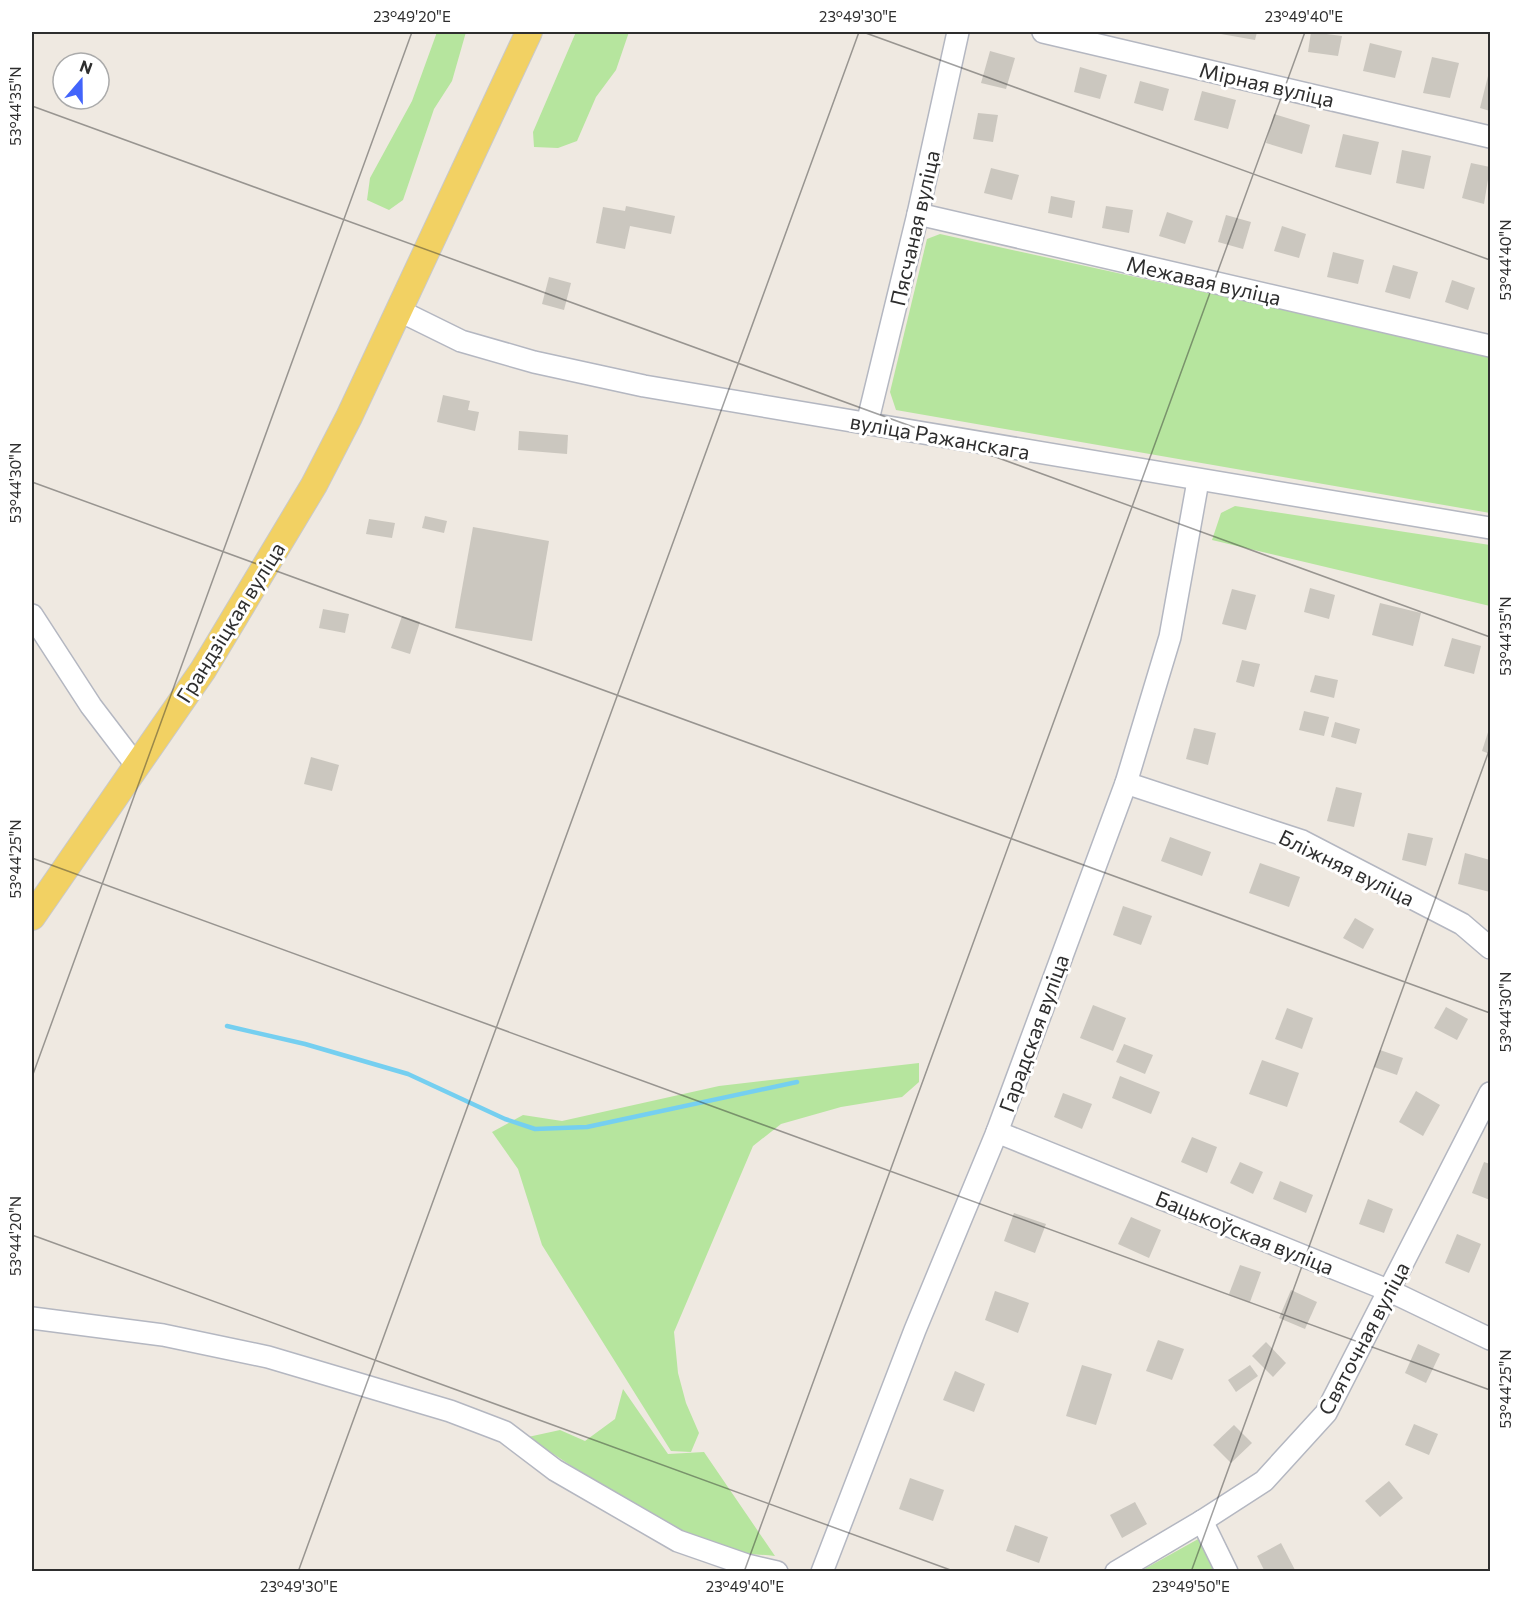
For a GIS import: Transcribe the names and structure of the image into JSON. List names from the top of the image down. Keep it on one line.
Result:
{"streets":{"main road":["Грандзіцкая вуліца"],"street":["Мірная вуліца","Пясчаная вуліца","Межавая вуліца","вуліца Ражанскага","Бліжняя вуліца","Гарадская вуліца","Бацькоўская вуліца","Святочная вуліца"]},"crossings":[["Пясчаная вуліца","Межавая вуліца"],["Пясчаная вуліца","вуліца Ражанскага"],["вуліца Ражанскага","Грандзіцкая вуліца"],["вуліца Ражанскага","Гарадская вуліца"],["Бліжняя вуліца","Гарадская вуліца"],["Гарадская вуліца","Бацькоўская вуліца"],["Бацькоўская вуліца","Святочная вуліца"]],"north":"top","coordinates":["23°49'20\"E","23°49'30\"E","23°49'40\"E","53°44'35\"N","53°44'40\"N","53°44'30\"N","53°44'25\"N","53°44'20\"N","23°49'50\"E"]}
